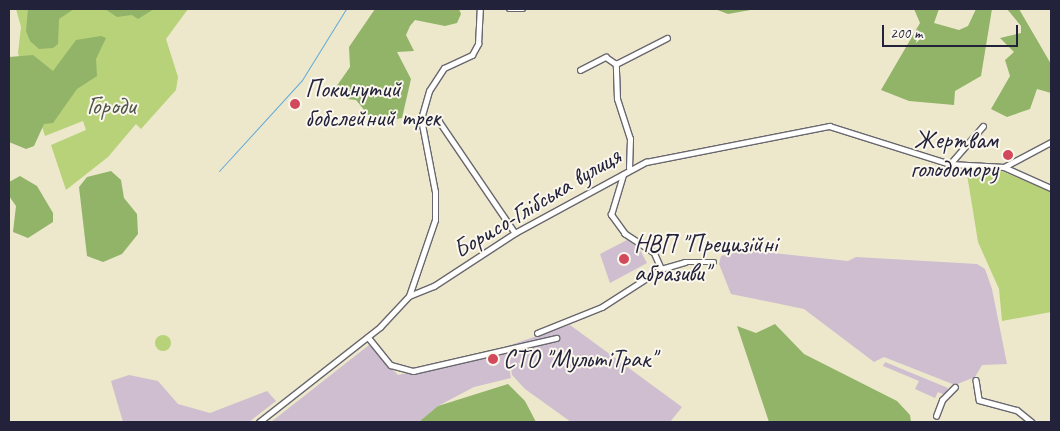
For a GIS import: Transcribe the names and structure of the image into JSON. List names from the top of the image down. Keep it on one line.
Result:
{"streets":{"street":["Борисо-Глібська вулиця"]},"parks":["Городи"],"places":["Покинутий бобслейний трек","Жертвам голодомору","НВП \"Прецизійні абразиви\"","СТО \"МультіТрак\""],"scale_bar":"200 m"}
